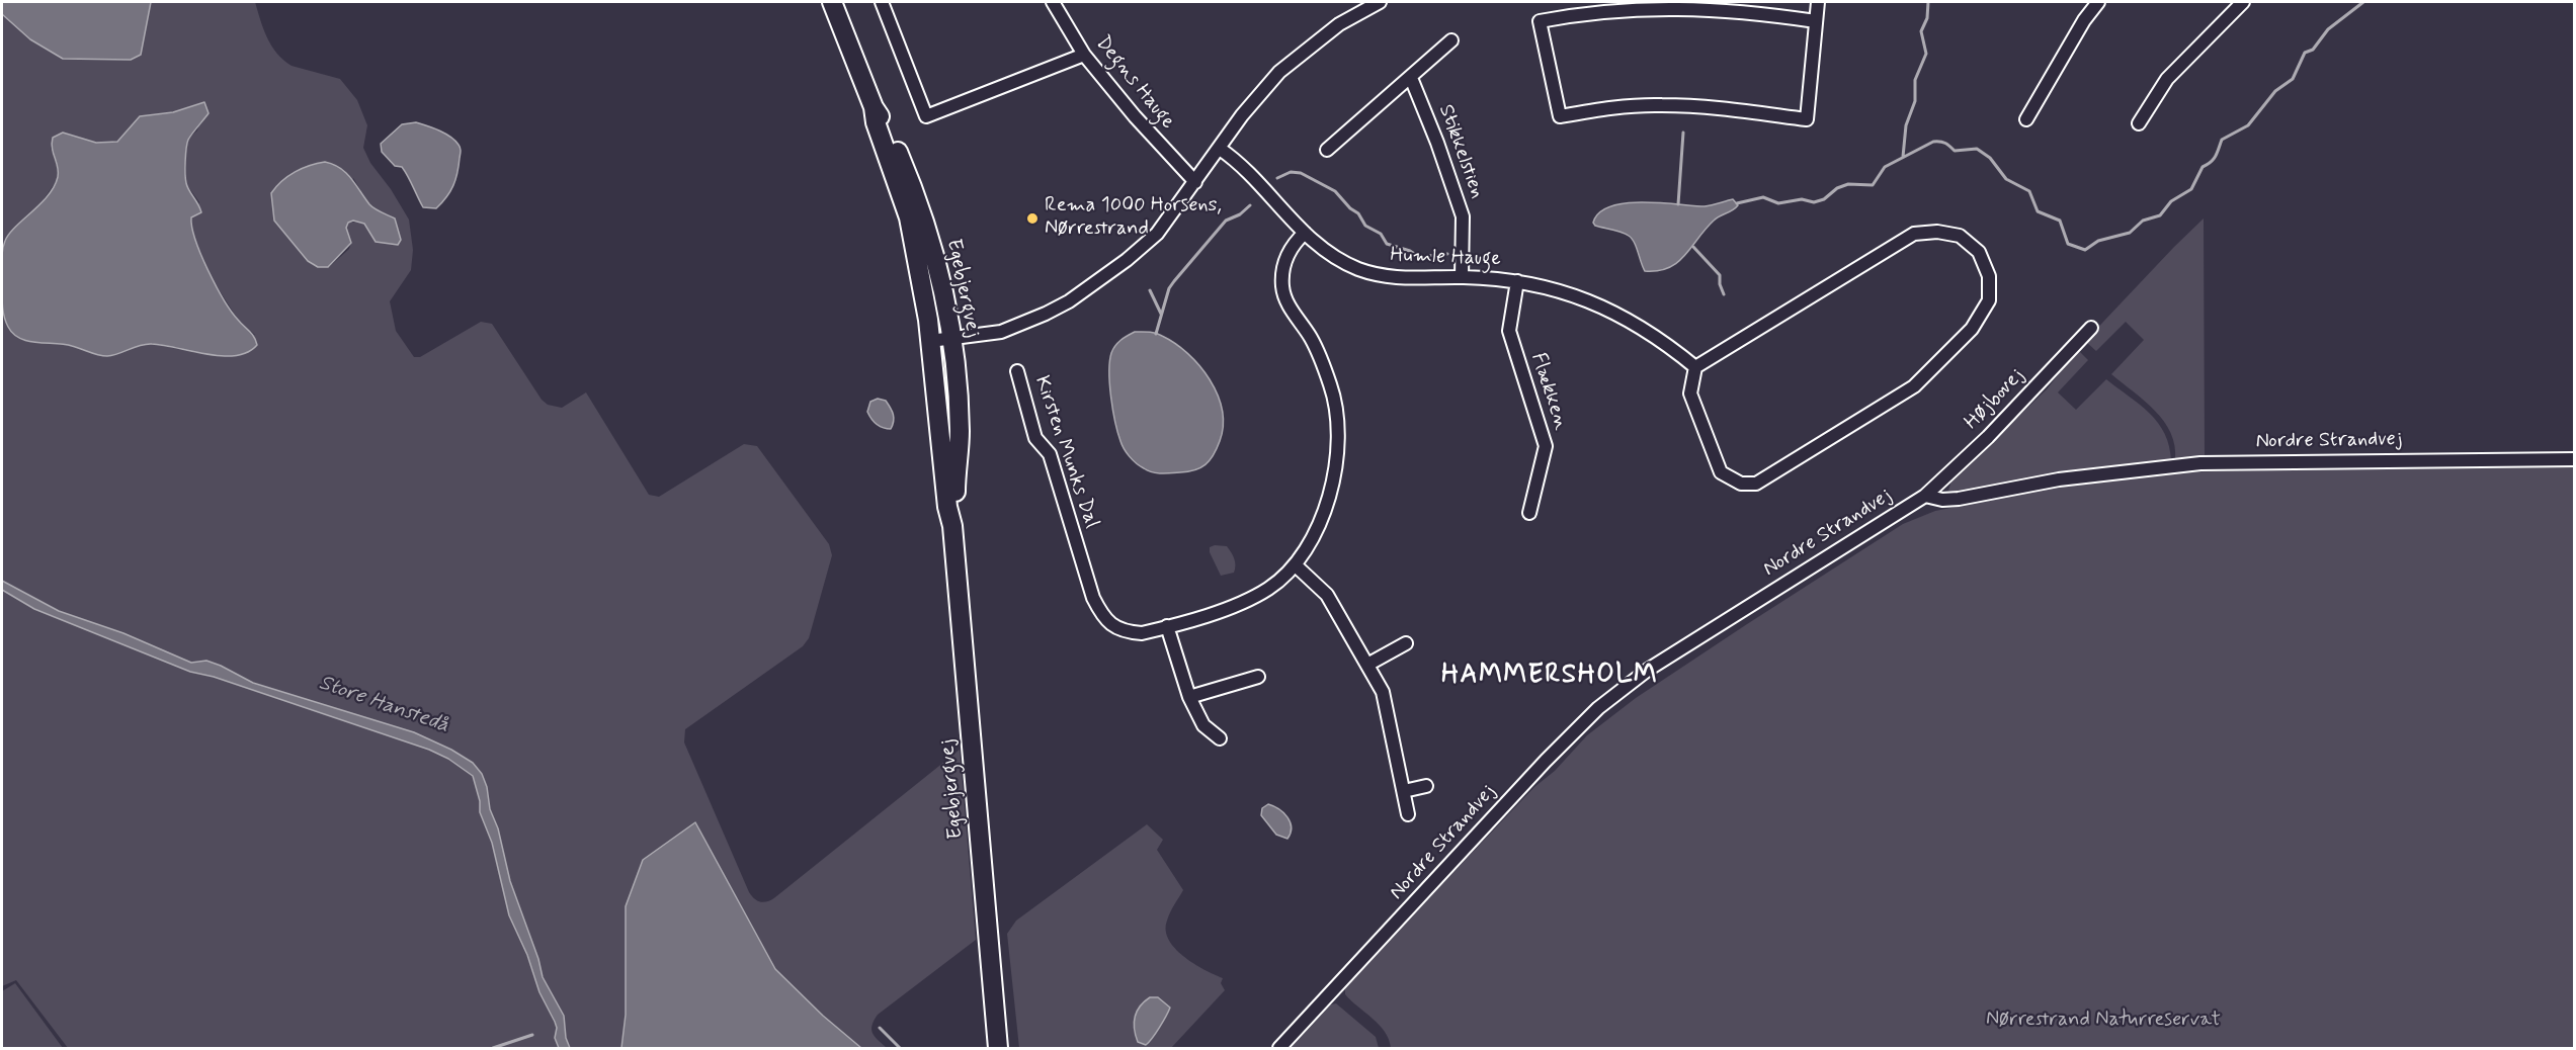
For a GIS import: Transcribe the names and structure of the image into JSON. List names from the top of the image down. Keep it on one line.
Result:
{"streets":{"street":["Degns Hauge","Stikkelstien","Humle Hauge","Egebjergvej","Flækken","Højbovej","Nordre Strandvej","Kirsten Munks Dal"]},"crossings":[["Stikkelstien","Humle Hauge"],["Humle Hauge","Flækken"],["Humle Hauge","Kirsten Munks Dal"],["Højbovej","Nordre Strandvej"]],"districts":["HAMMERSHOLM"],"water":["Store Hanstedå"],"parks":["Nørrestrand Naturreservat"],"places":["Rema 1000 Horsens, Nørrestrand"]}
